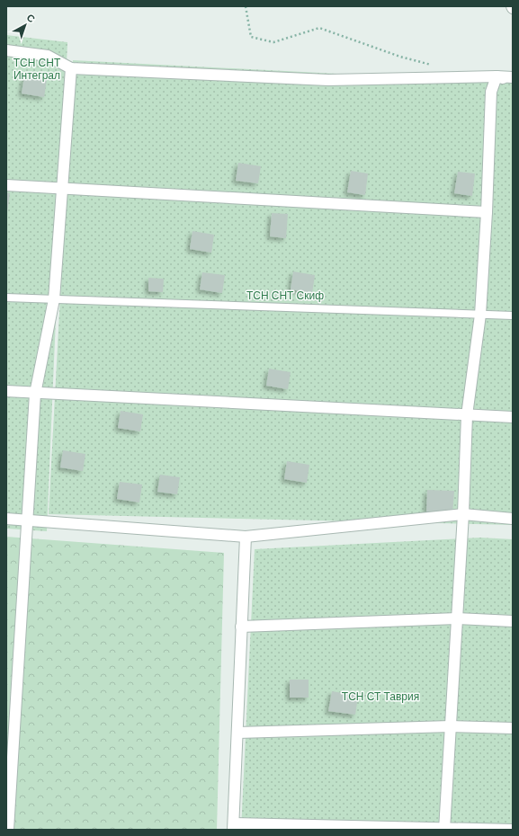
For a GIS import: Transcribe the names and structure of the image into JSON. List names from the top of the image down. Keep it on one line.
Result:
{"parks":["ТСН СНТ Интеграл","ТСН СНТ Скиф","ТСН СТ Таврия"],"north":"top right"}
